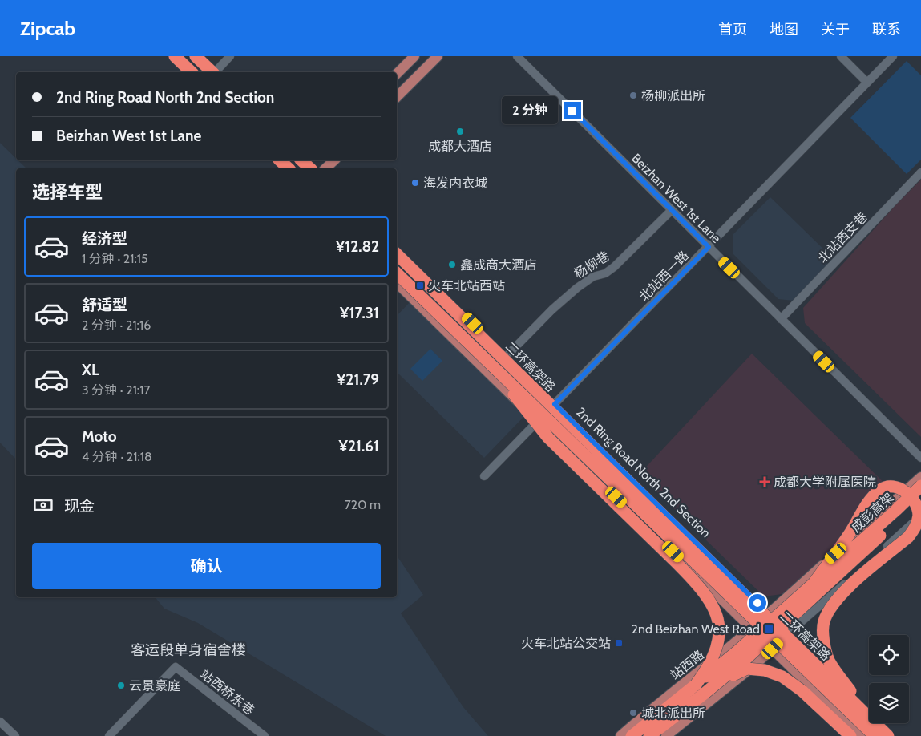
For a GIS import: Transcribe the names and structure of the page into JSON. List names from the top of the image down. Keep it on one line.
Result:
{"streets":{"highway":["二环高架路","成彭高架"],"main road":["2nd Ring Road North 2nd Section","站西路"],"street":["Beizhan West 1st Lane","北站西支巷","杨柳巷","北站西一路","站西桥东巷"]},"crossings":[["Beizhan West 1st Lane","北站西支巷"],["Beizhan West 1st Lane","杨柳巷"],["Beizhan West 1st Lane","北站西一路"],["杨柳巷","2nd Ring Road North 2nd Section"],["北站西一路","2nd Ring Road North 2nd Section"],["2nd Ring Road North 2nd Section","站西路"]],"districts":["客运段单身宿舍楼"],"places":{"other":["杨柳派出所","成都大酒店","海发内衣城","鑫成商大酒店","云景豪庭","城北派出所"],"transit":["火车北站西站","2nd Beizhan West Road","火车北站公交站"],"health":["成都大学附属医院"]},"page":{"header":"Zipcab","nav":["首页","地图","关于","联系"],"banner":["2nd Ring Road North 2nd Section","Beizhan West 1st Lane"],"bubble":"2 分钟","heading":"选择车型","list":[{"name":"经济型","note":"1 分钟 · 21:15","value":"¥12.82"},{"name":"舒适型","note":"2 分钟 · 21:16","value":"¥17.31"},{"name":"XL","note":"3 分钟 · 21:17","value":"¥21.79"},{"name":"Moto","note":"4 分钟 · 21:18","value":"¥21.61"}],"pay":["现金","720 m"],"buttons":"确认"}}
